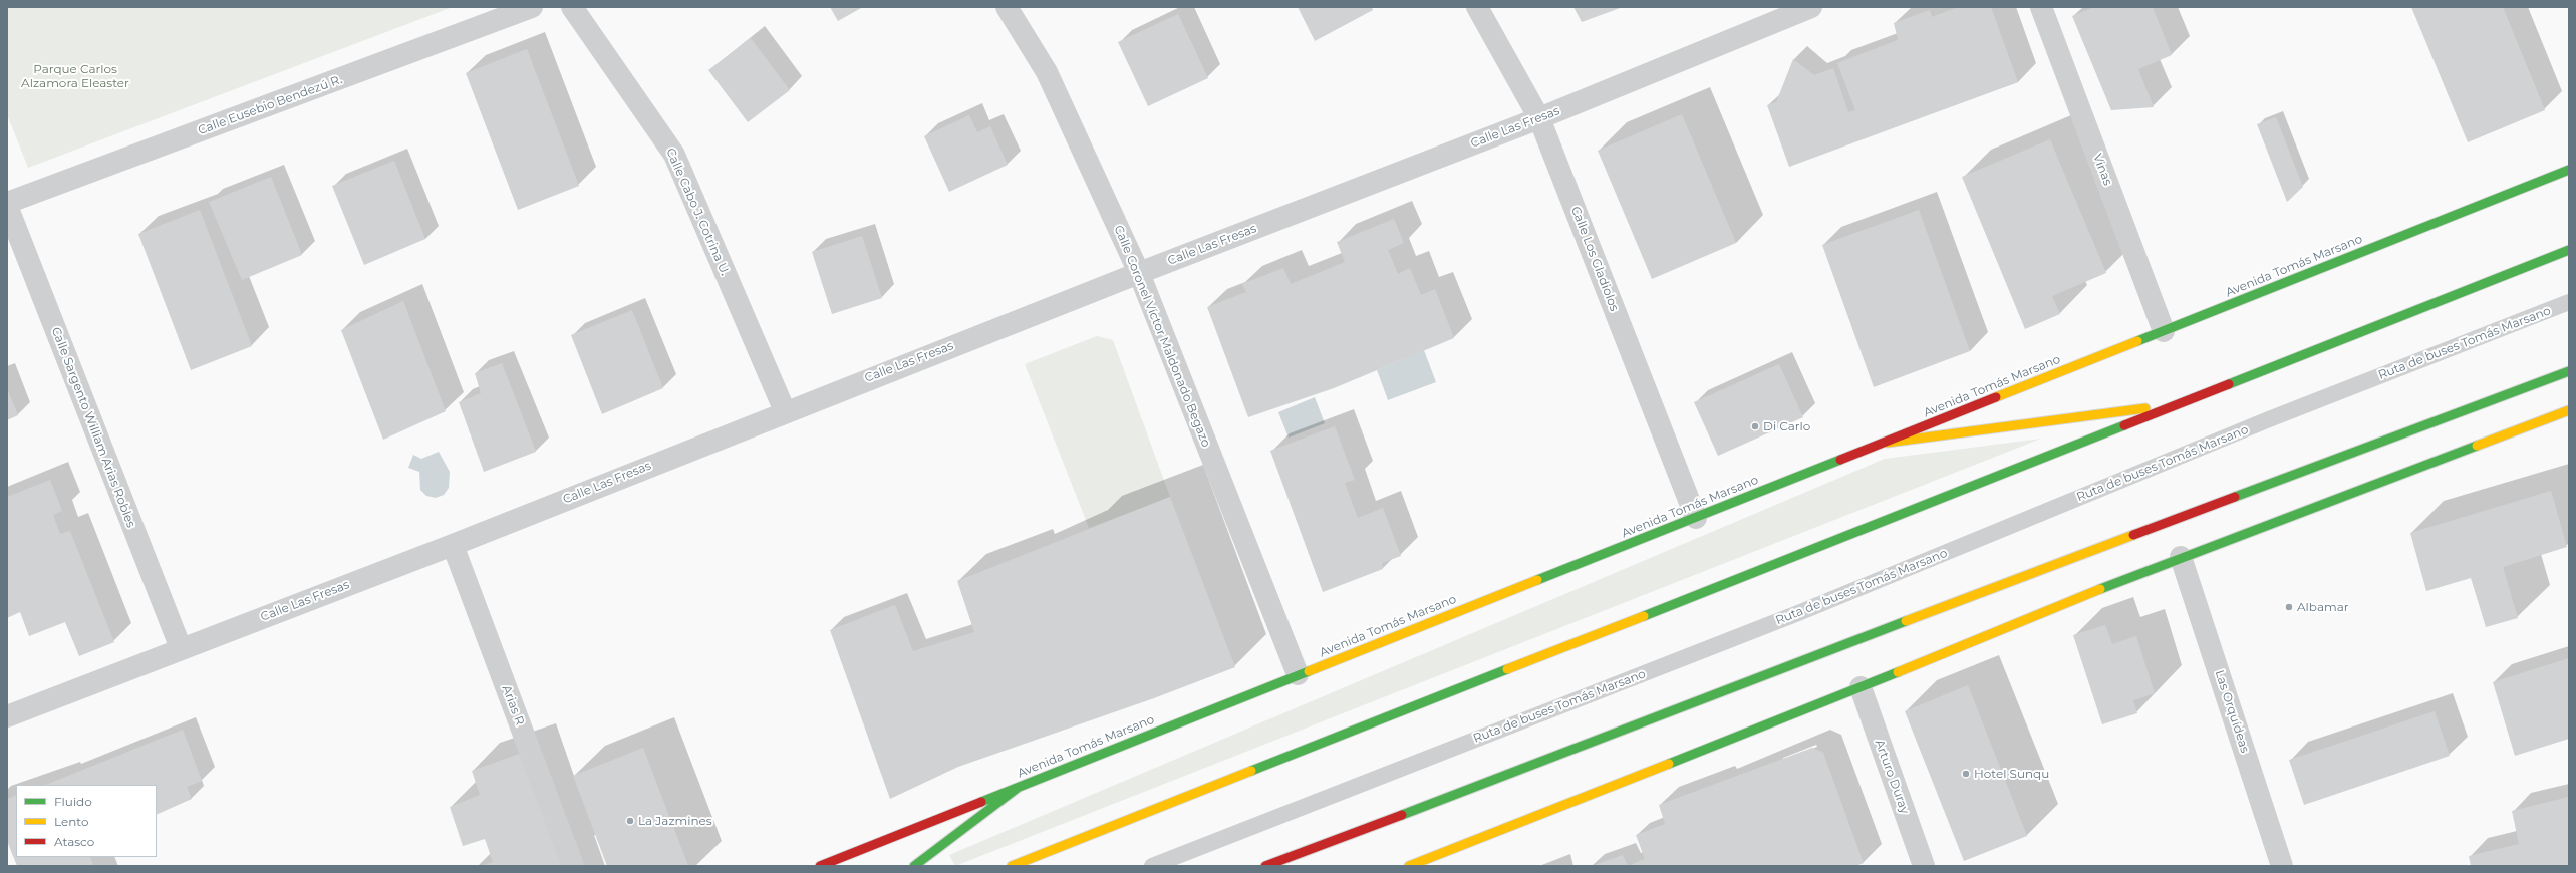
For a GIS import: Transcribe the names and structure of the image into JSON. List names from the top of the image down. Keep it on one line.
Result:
{"streets":{"main road":["Avenida Tomás Marsano"],"street":["Calle Eusebio Bendezú R.","Calle Las Fresas","Vinas","Calle Cabo J. Cotrina U.","Calle Los Gladiolos","Calle Coronel Víctor Maldonado Begazo","Calle Sargento William Arias Robles","Arias R","Las Orquídeas","Arturo Duray"],"lane":["Ruta de buses Tomás Marsano"]},"crossings":[["Calle Eusebio Bendezú R.","Calle Sargento William Arias Robles"],["Calle Las Fresas","Calle Cabo J. Cotrina U."],["Calle Las Fresas","Calle Los Gladiolos"],["Calle Las Fresas","Calle Coronel Víctor Maldonado Begazo"],["Calle Las Fresas","Calle Sargento William Arias Robles"],["Calle Las Fresas","Arias R"],["Vinas","Avenida Tomás Marsano"],["Calle Los Gladiolos","Avenida Tomás Marsano"],["Avenida Tomás Marsano","Calle Coronel Víctor Maldonado Begazo"]],"parks":["Parque Carlos Alzamora Eleaster"],"places":["Di Carlo","Albamar","Hotel Sunqu","La Jazmines"],"legend":["Fluido","Lento","Atasco"]}
